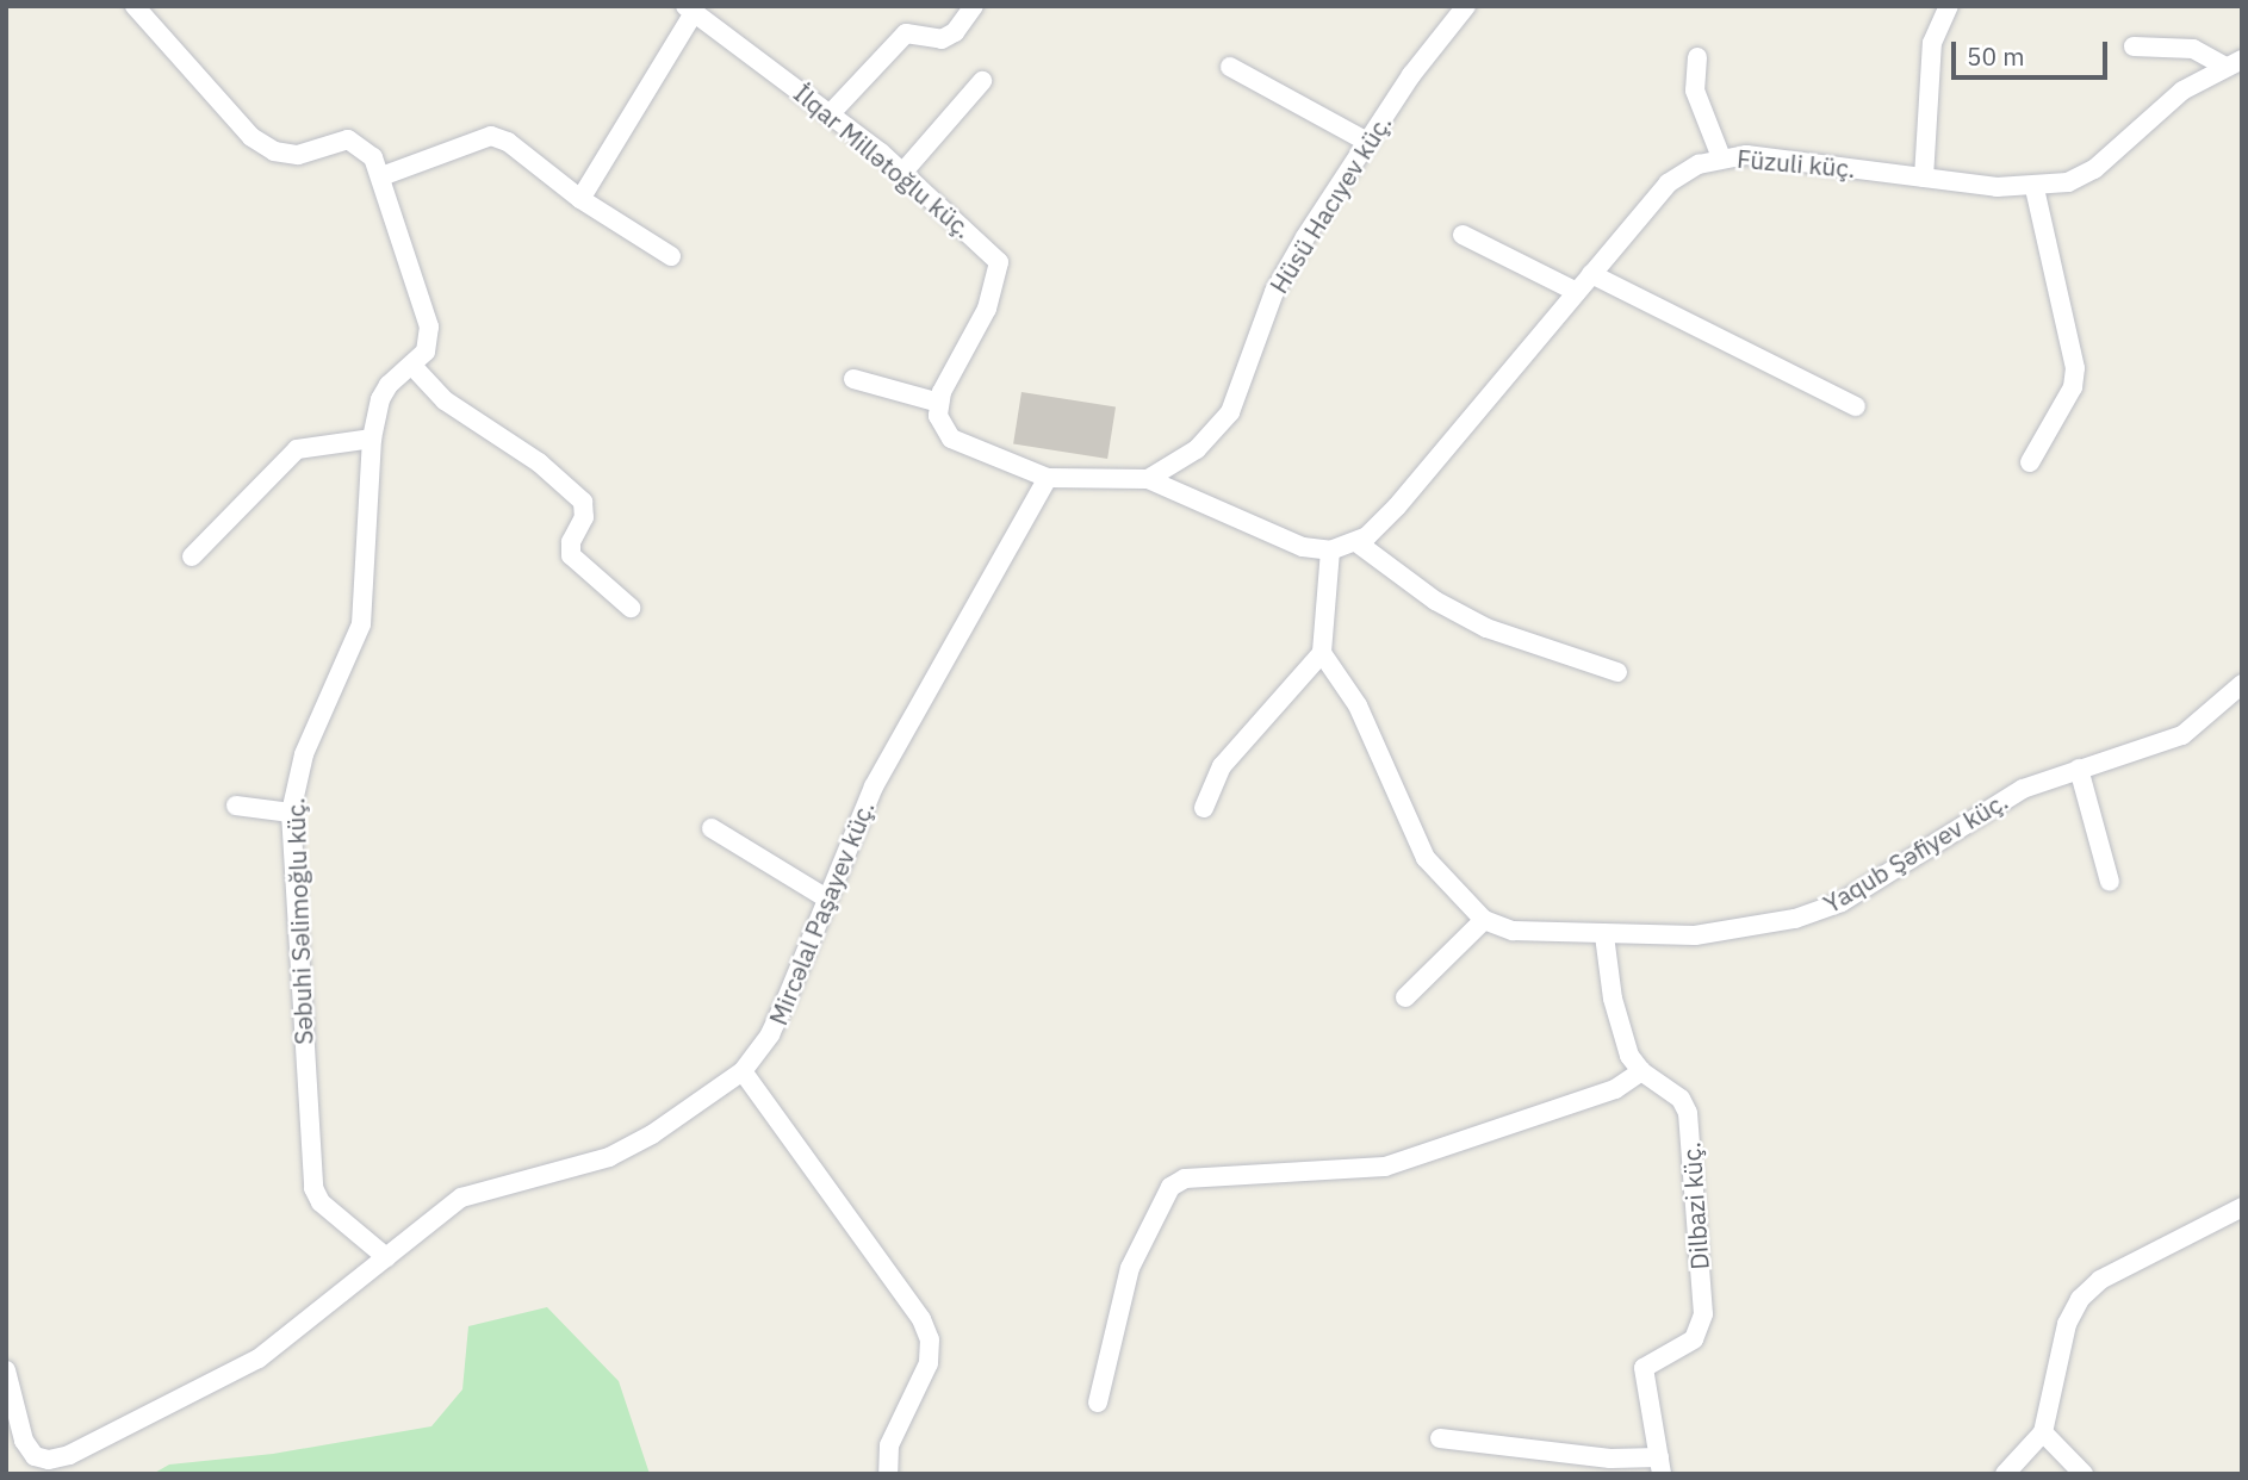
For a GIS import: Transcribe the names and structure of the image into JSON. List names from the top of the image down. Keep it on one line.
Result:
{"streets":{"street":["İlqar Millətoğlu küç.","Füzuli küç.","Hüsü Hacıyev küç.","Yaqub Şəfiyev küç.","Mircəlal Paşayev küç.","Səbuhi Səlimoğlu küç.","Dilbazi küç."]},"crossings":[["Yaqub Şəfiyev küç.","Dilbazi küç."],["Mircəlal Paşayev küç.","Səbuhi Səlimoğlu küç."]],"scale_bar":"50 m"}
